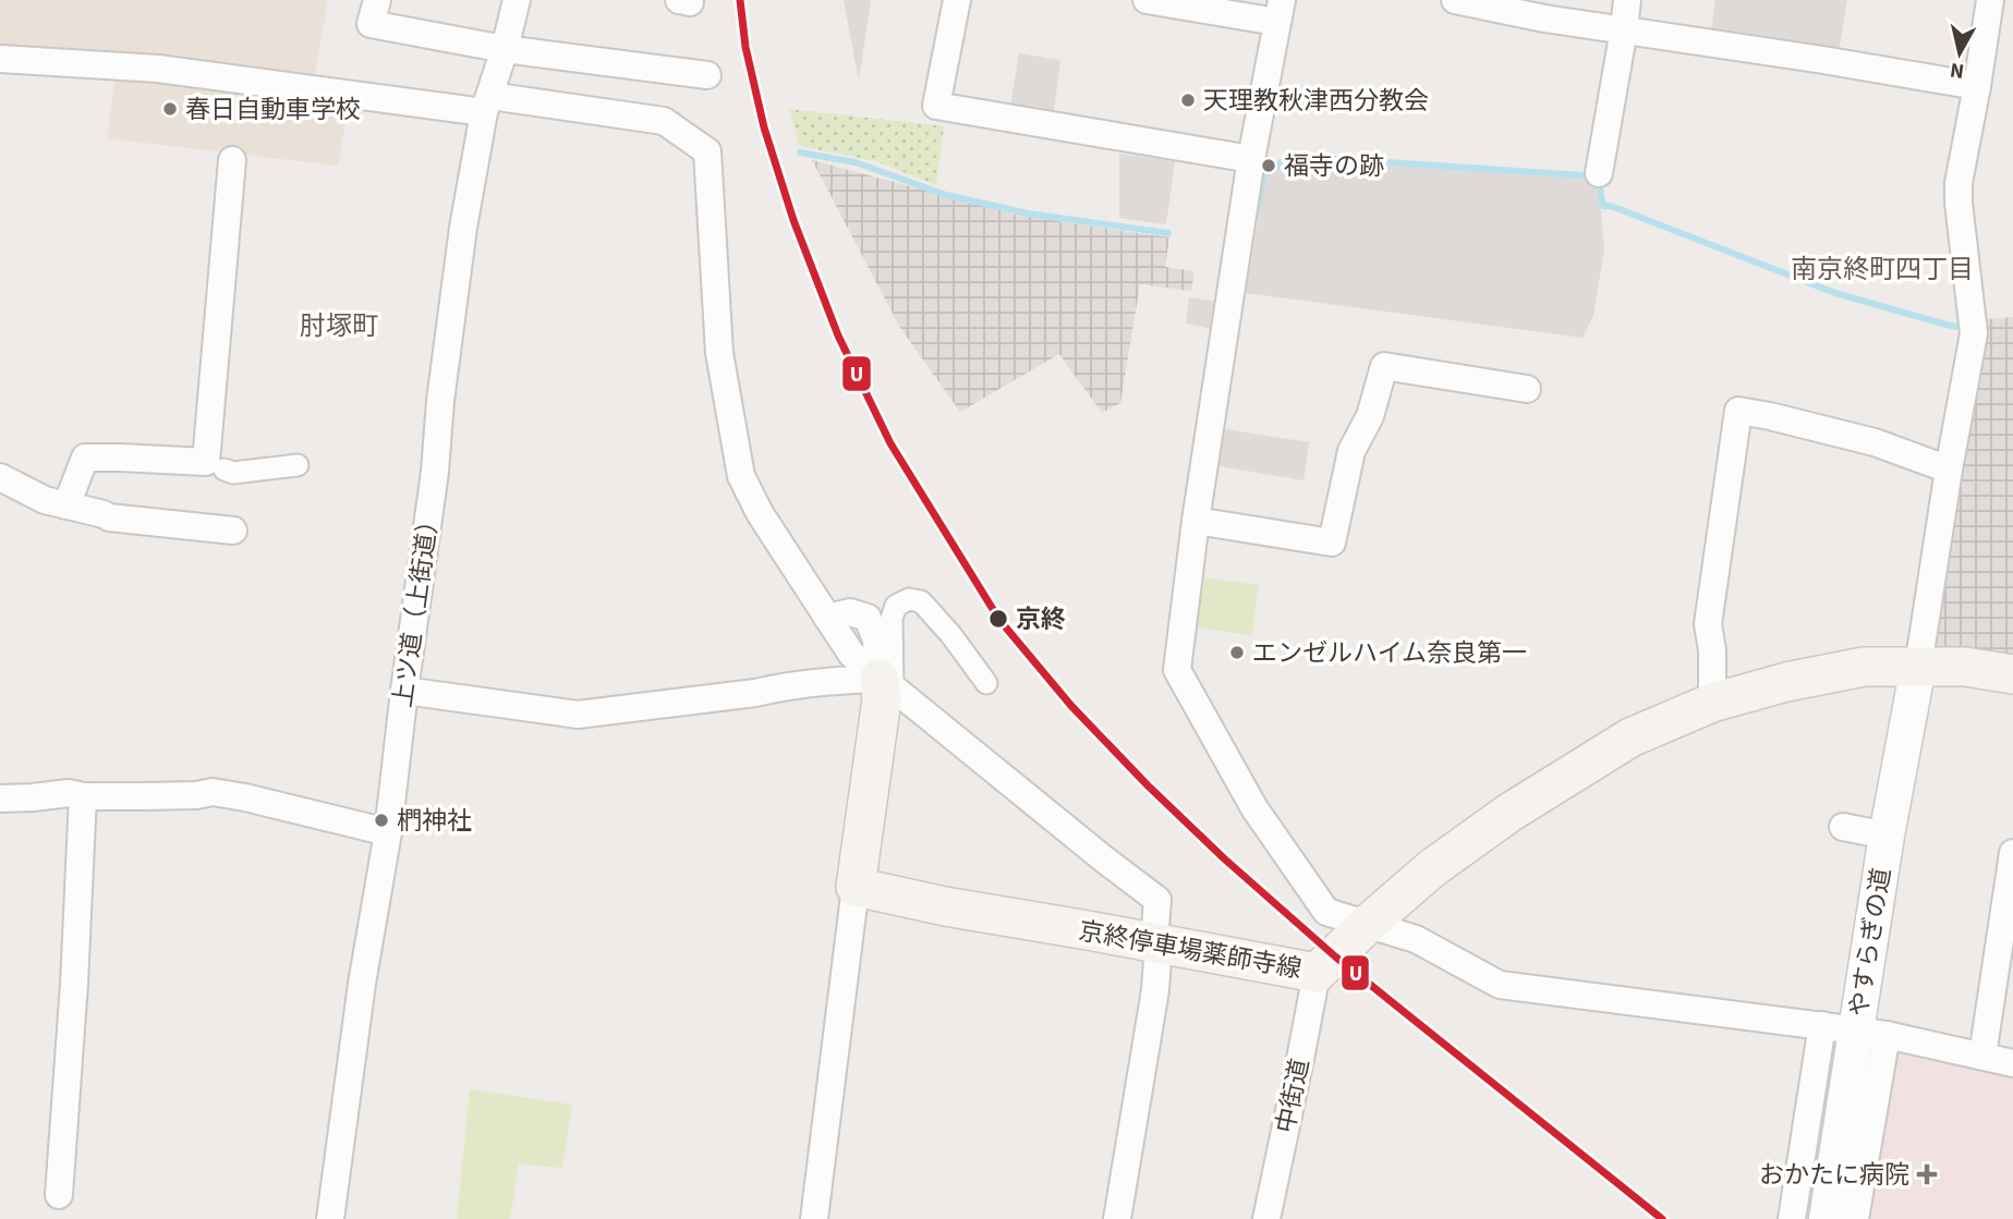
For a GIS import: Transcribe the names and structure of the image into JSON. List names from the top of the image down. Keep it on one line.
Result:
{"streets":{"main road":["京終停車場薬師寺線"],"street":["上ツ道（上街道）","やすらぎの道","中街道"]},"crossings":[["やすらぎの道","京終停車場薬師寺線"],["京終停車場薬師寺線","中街道"]],"districts":["南京終町四丁目","肘塚町"],"places":{"other":["天理教秋津西分教会","春日自動車学校","福寺の跡","京終","エンゼルハイム奈良第一","椚神社"],"health":["おかたに病院"]},"lines":["transit line U"],"north":"bottom"}
